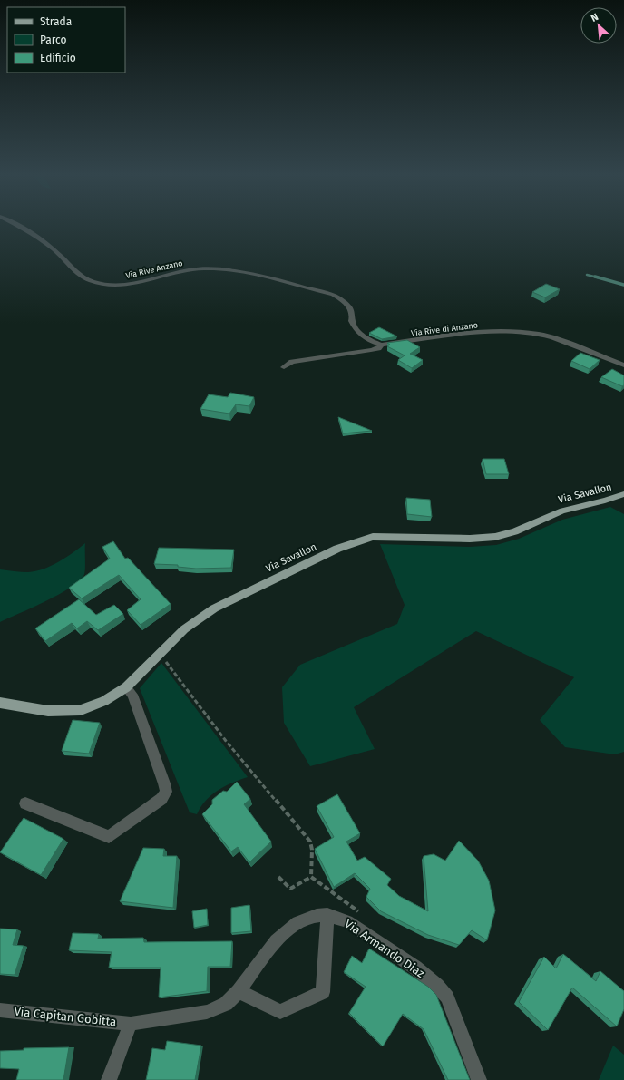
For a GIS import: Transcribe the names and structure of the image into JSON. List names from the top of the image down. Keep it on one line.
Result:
{"streets":{"main road":["Via Savallon"],"street":["Via Rive Anzano","Via Rive di Anzano","Via Armando Diaz","Via Capitan Gobitta"]},"crossings":[["Via Rive Anzano","Via Rive di Anzano"],["Via Armando Diaz","Via Capitan Gobitta"]],"legend":["Strada","Parco","Edificio"],"north":"top left"}
